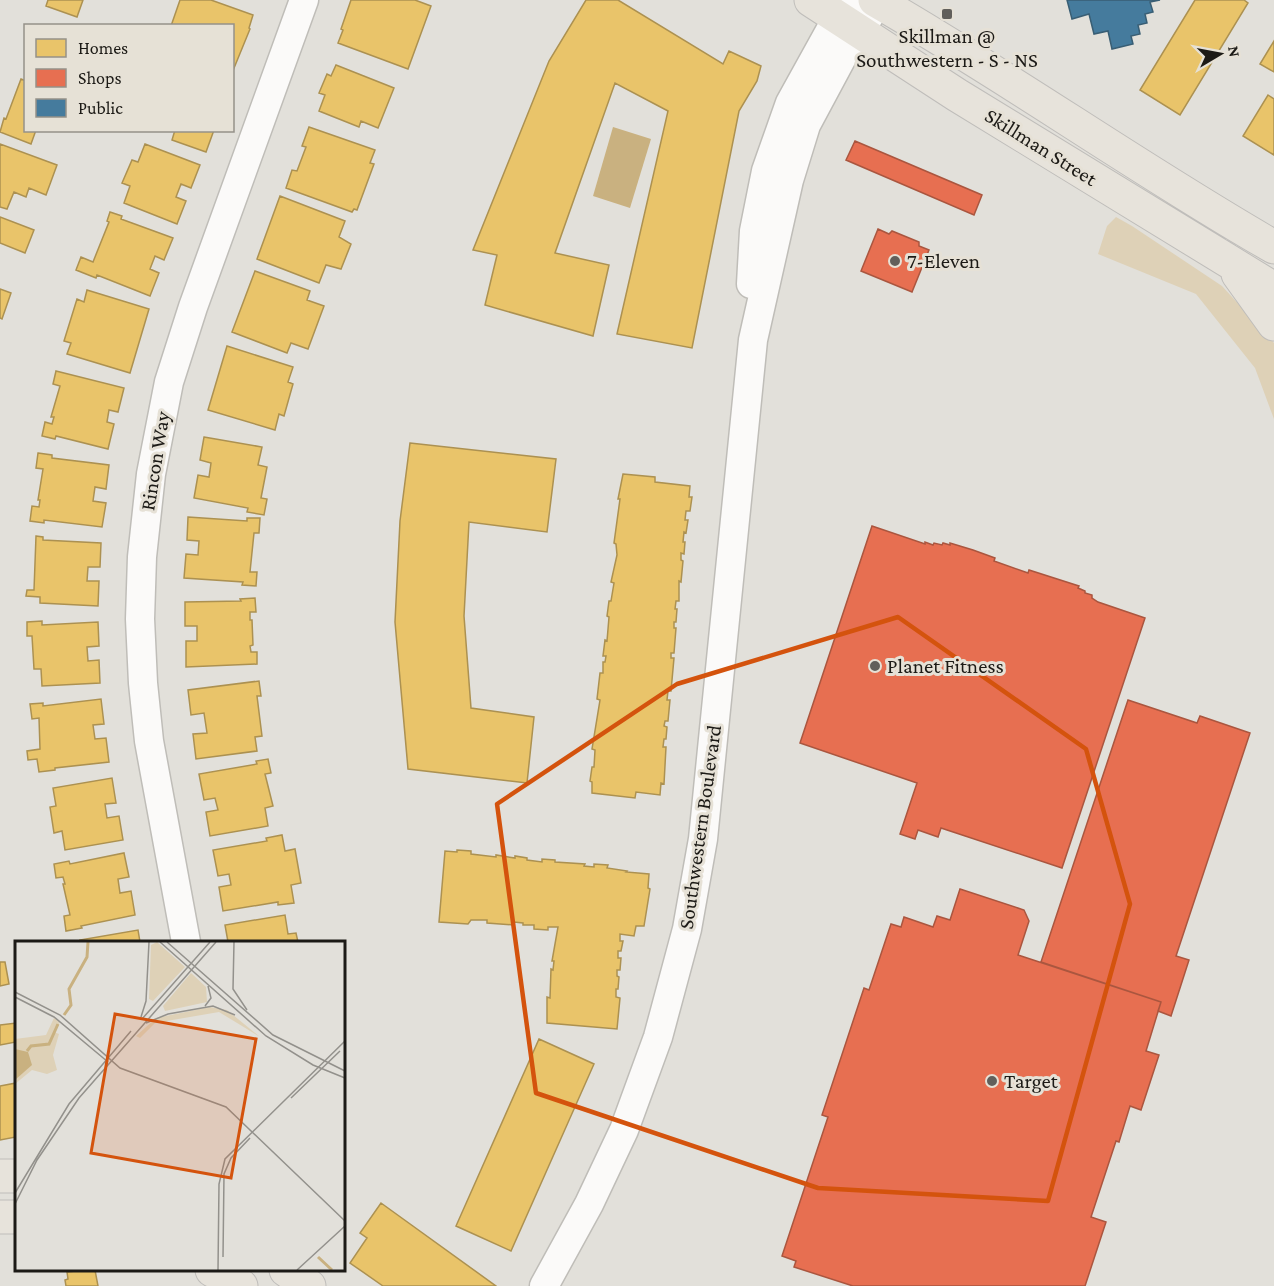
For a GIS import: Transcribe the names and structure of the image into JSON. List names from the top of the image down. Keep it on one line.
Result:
{"streets":{"main road":["Skillman Street"],"street":["Rincon Way","Southwestern Boulevard"]},"crossings":[["Skillman Street","Southwestern Boulevard"]],"places":{"transit":["Skillman @ Southwestern - S - NS"],"other":["7-Eleven","Planet Fitness","Target"]},"legend":["Homes","Shops","Public"],"north":"right"}
